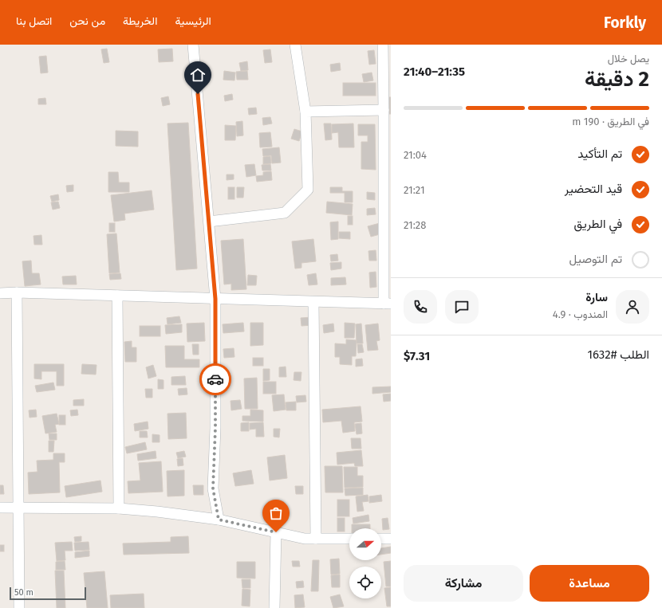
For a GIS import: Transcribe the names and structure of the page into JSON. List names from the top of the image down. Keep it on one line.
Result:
{"scale_bar":"50 m","north":"right","page":{"header":"Forkly","nav":["الرئيسية","الخريطة","من نحن","اتصل بنا"],"heading":["2 دقيقة","يصل خلال","21:35–21:40"],"panel":["سارة","المندوب · 4.9","الطلب #1632","$7.31"],"bar":"في الطريق · 190 m","list":[["تم التأكيد","21:04"],["قيد التحضير","21:21"],["في الطريق","21:28"],"تم التوصيل"],"buttons":["مساعدة","مشاركة"],"scale":"50 m"}}
